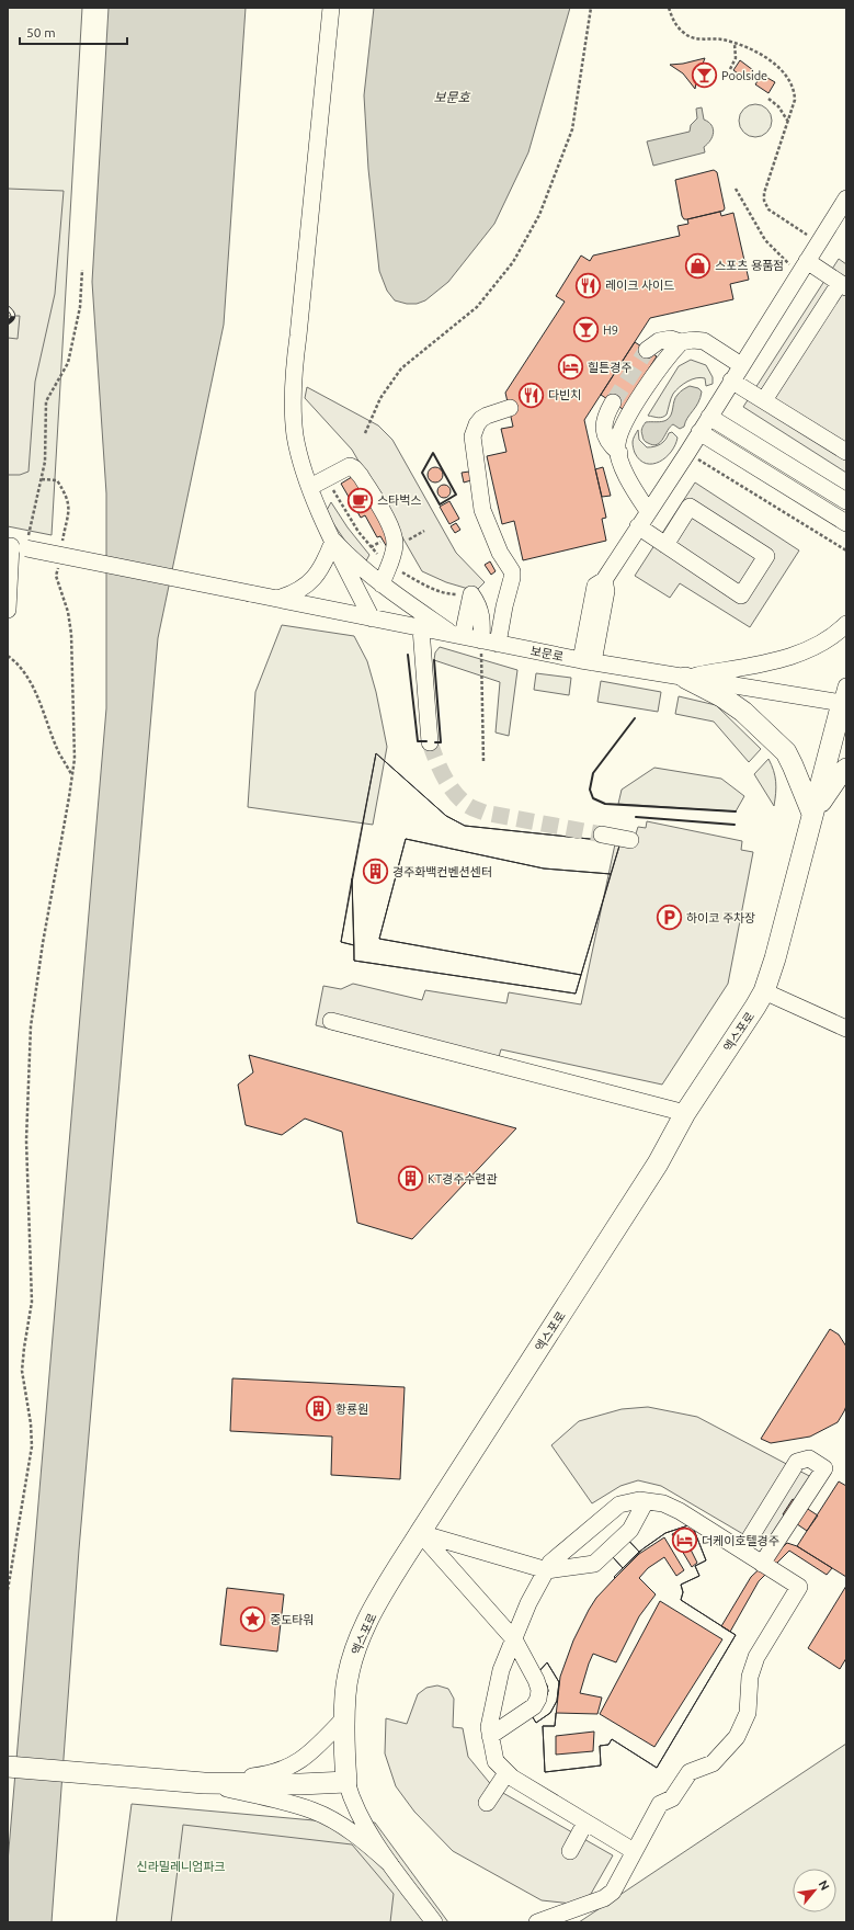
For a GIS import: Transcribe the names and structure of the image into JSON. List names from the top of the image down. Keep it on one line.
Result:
{"streets":{"main road":["엑스포로"],"street":["보문로"]},"crossings":[["보문로","엑스포로"]],"water":["보문호"],"parks":["신라밀레니엄파크"],"places":{"bar":["Poolside","H9"],"shop":["스포츠 용품점"],"restaurant":["레이크 사이드","다빈치"],"hotel":["힐튼경주","더케이호텔경주"],"cafe":["스타벅스"],"building":["경주화백컨벤션센터","KT경주수련관","황룡원"],"parking":["하이코 주차장"],"place":["중도타워"]},"scale_bar":"50 m","north":"top right"}
